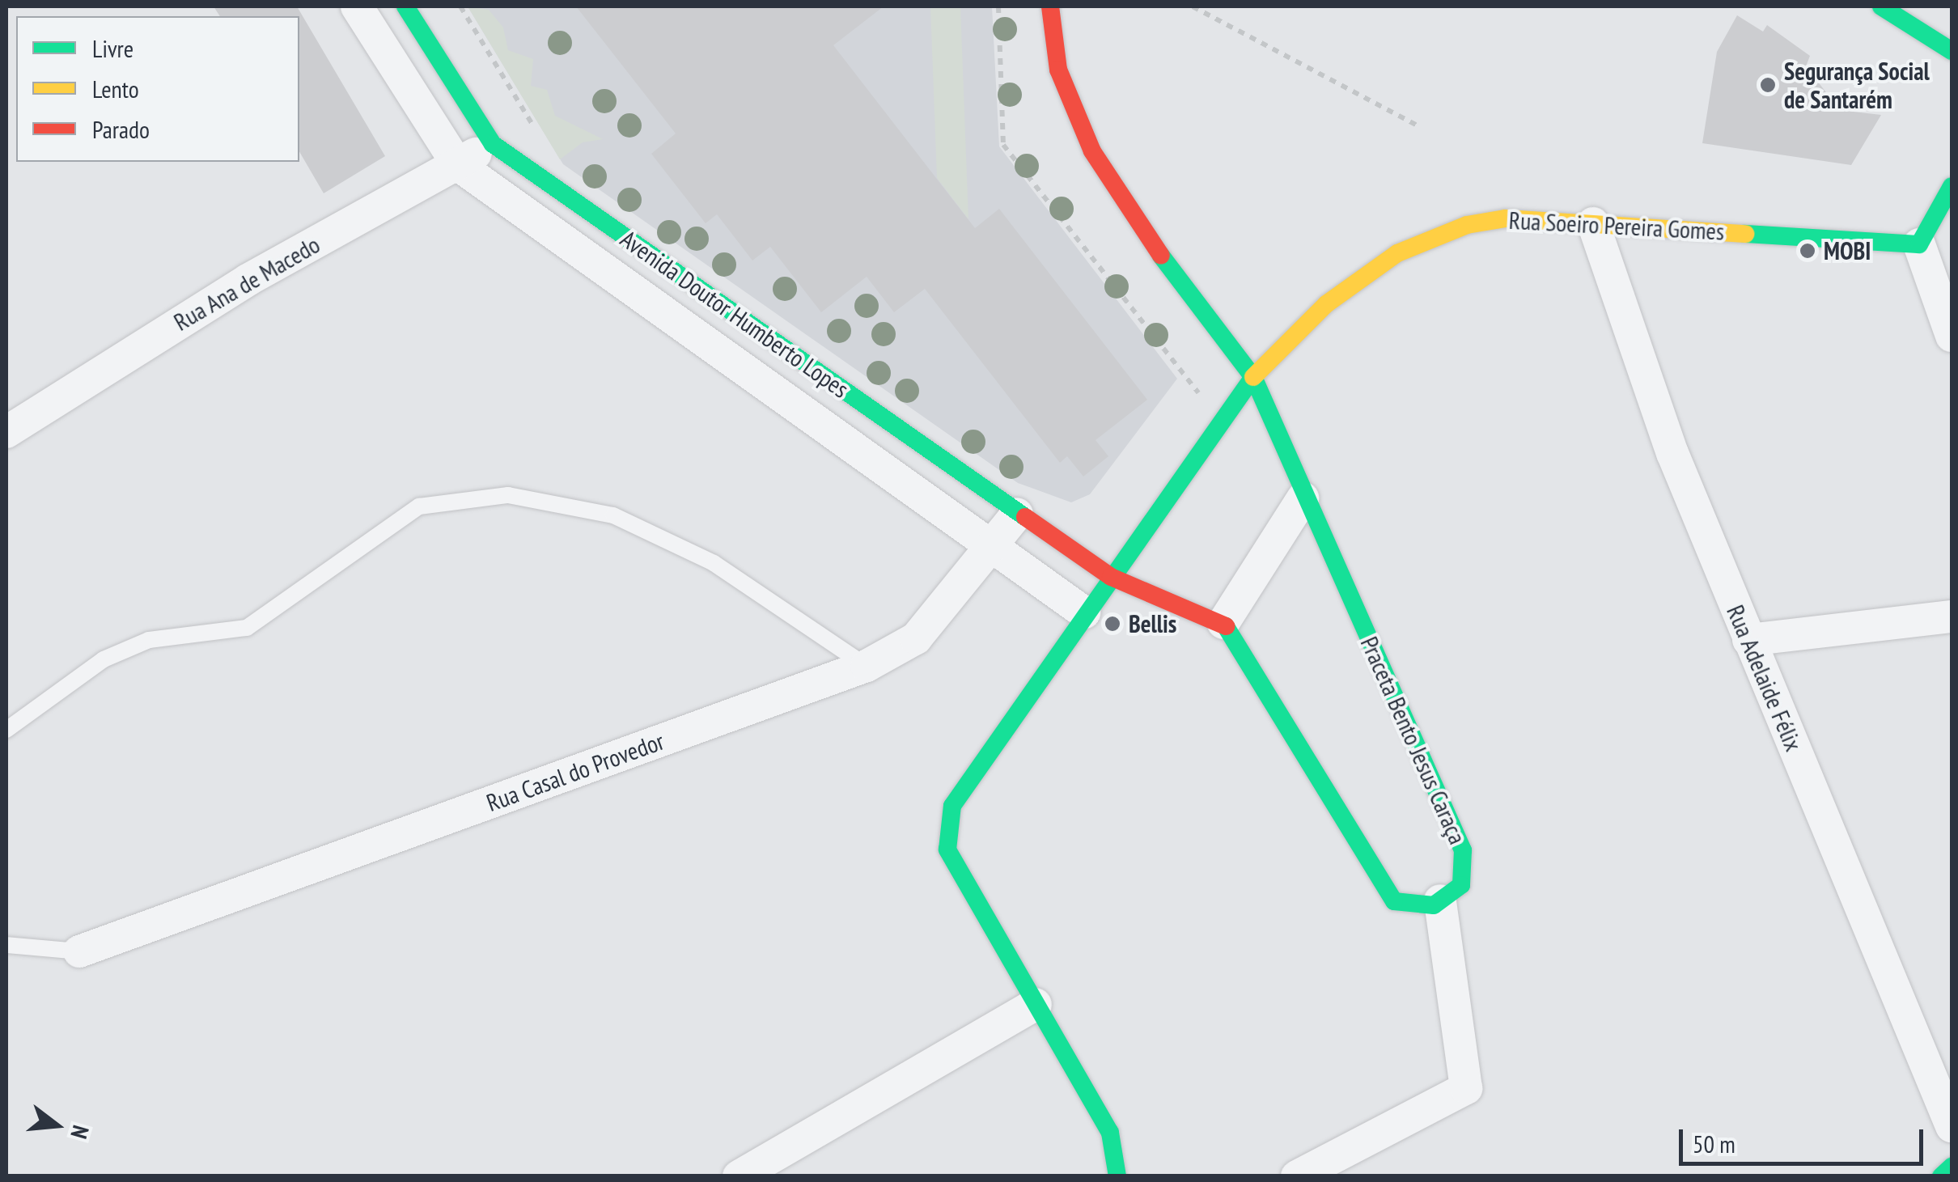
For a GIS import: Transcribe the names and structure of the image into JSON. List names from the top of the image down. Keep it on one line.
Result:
{"streets":{"street":["Rua Soeiro Pereira Gomes","Rua Ana de Macedo","Avenida Doutor Humberto Lopes","Rua Adelaide Félix","Praceta Bento Jesus Caraça","Rua Casal do Provedor"]},"crossings":[["Rua Soeiro Pereira Gomes","Avenida Doutor Humberto Lopes"],["Rua Soeiro Pereira Gomes","Rua Adelaide Félix"],["Rua Soeiro Pereira Gomes","Praceta Bento Jesus Caraça"],["Rua Ana de Macedo","Avenida Doutor Humberto Lopes"],["Avenida Doutor Humberto Lopes","Rua Casal do Provedor"]],"places":["Segurança Social de Santarém","MOBI","Bellis"],"legend":["Livre","Lento","Parado"],"scale_bar":"50 m","north":"right"}
